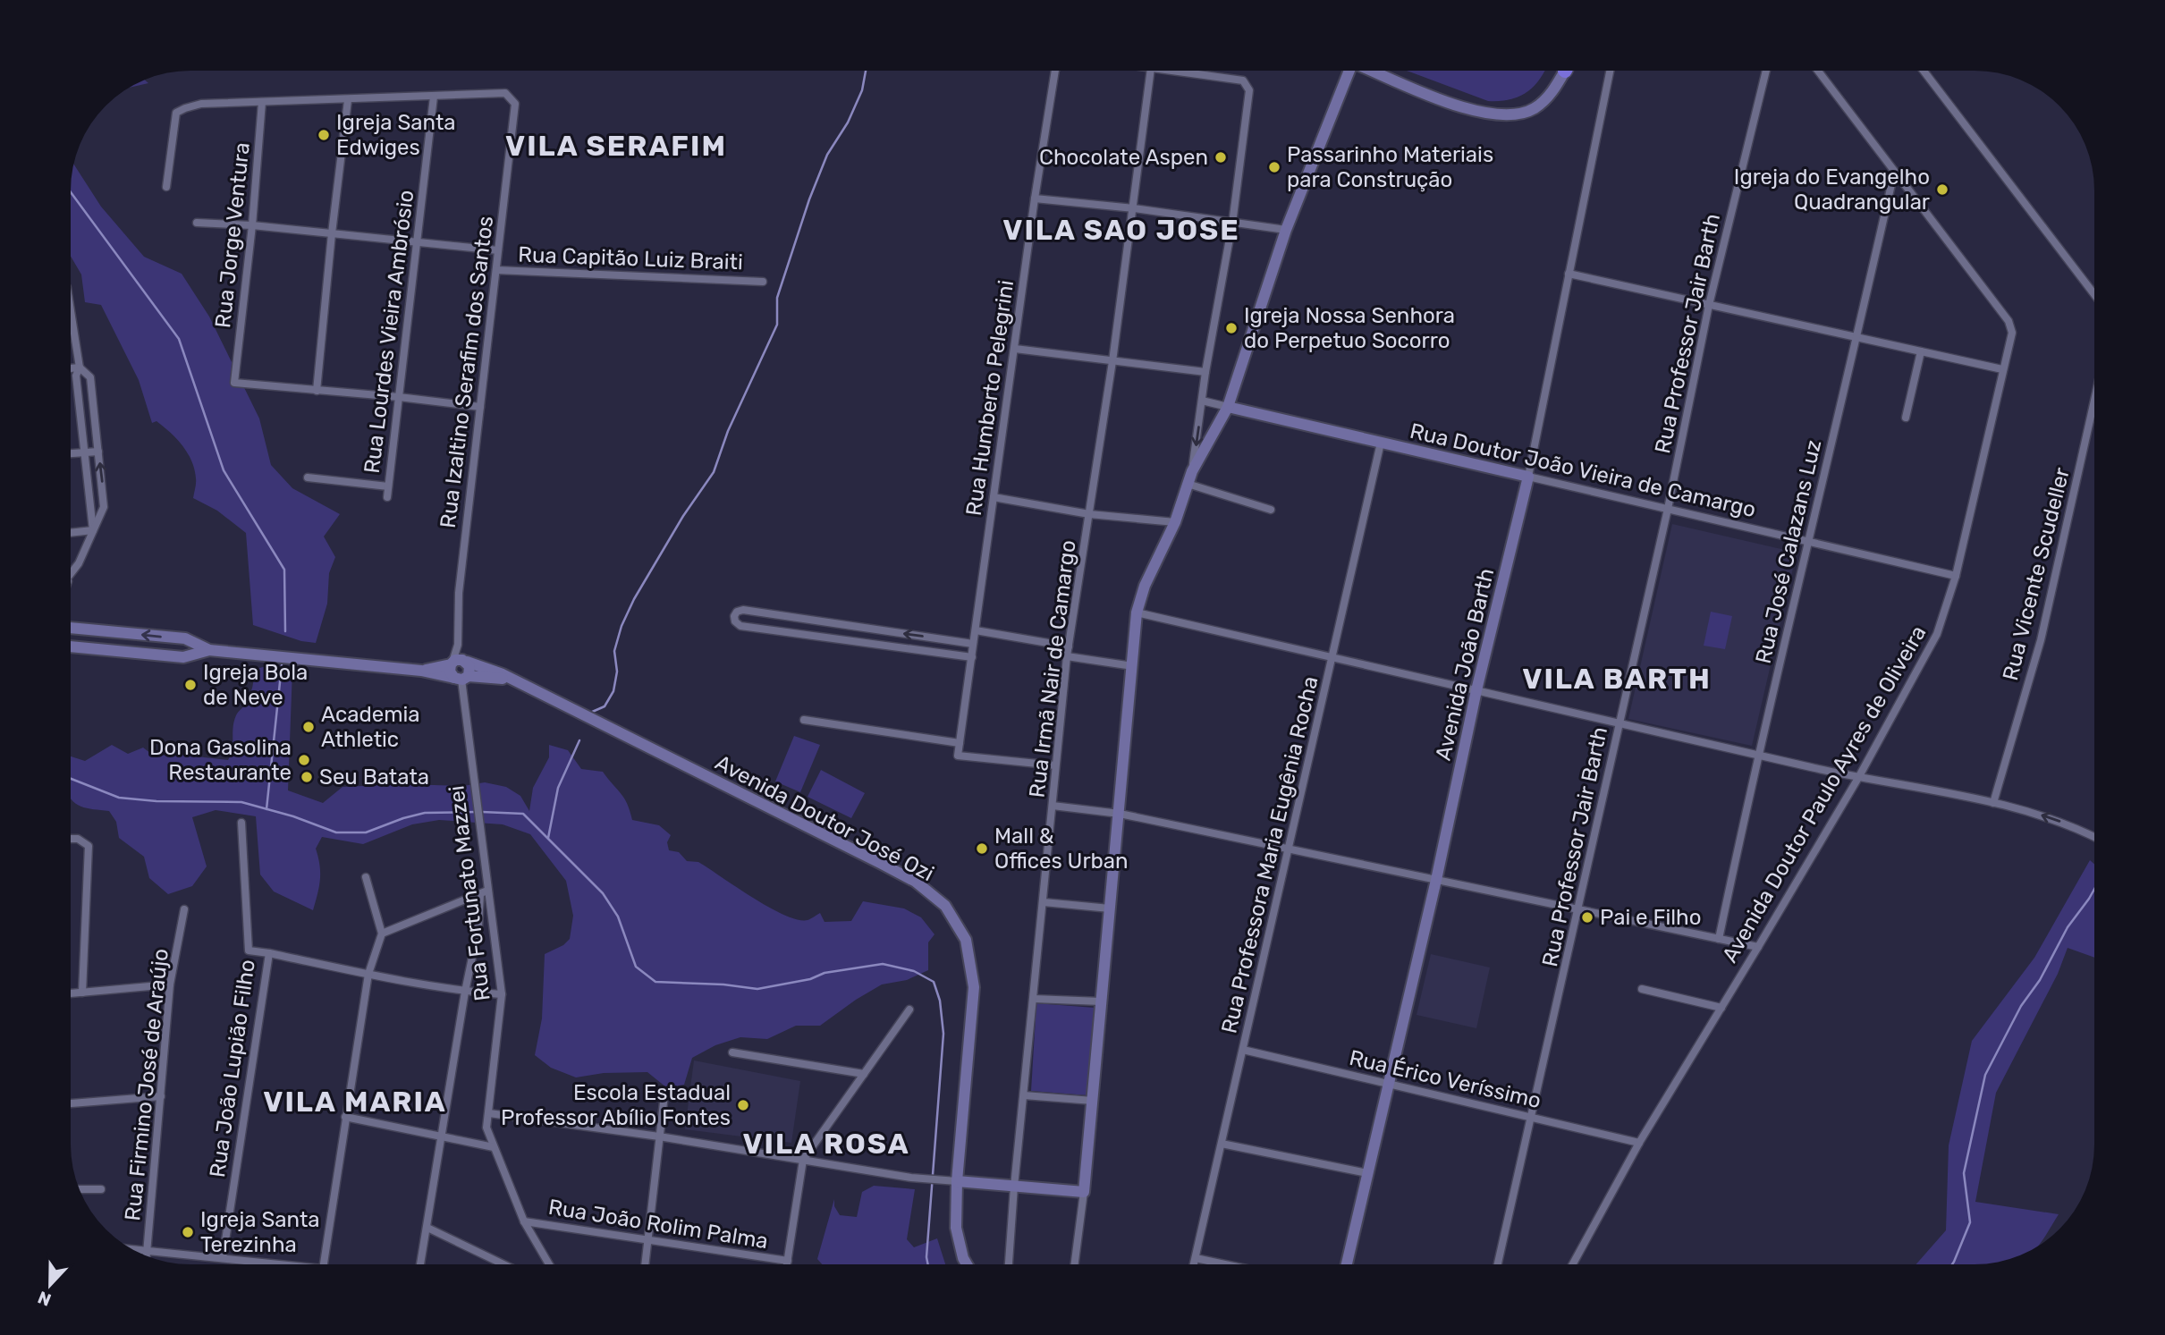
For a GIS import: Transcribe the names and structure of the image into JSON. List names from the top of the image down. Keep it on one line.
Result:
{"streets":{"main road":["Rua Doutor João Vieira de Camargo","Avenida João Barth","Avenida Doutor José Ozi"],"street":["Rua Jorge Ventura","Rua Capitão Luiz Braiti","Rua Lourdes Vieira Ambrósio","Rua Professor Jair Barth","Rua Izaltino Serafim dos Santos","Rua Humberto Pelegrini","Rua José Calazans Luz","Rua Vicente Scudeller","Rua Irmã Nair de Camargo","Avenida Doutor Paulo Ayres de Oliveira","Rua Professora Maria Eugênia Rocha","Rua Fortunato Mazzei","Rua João Lupião Filho","Rua Érico Veríssimo","Rua Firmino José de Araújo","Rua João Rolim Palma"]},"crossings":[["Rua Capitão Luiz Braiti","Rua Izaltino Serafim dos Santos"],["Rua Lourdes Vieira Ambrósio","Rua Izaltino Serafim dos Santos"],["Rua Professor Jair Barth","Rua Doutor João Vieira de Camargo"],["Rua Professor Jair Barth","Rua Érico Veríssimo"],["Rua Izaltino Serafim dos Santos","Avenida Doutor José Ozi"],["Rua Izaltino Serafim dos Santos","Rua Fortunato Mazzei"],["Rua Doutor João Vieira de Camargo","Rua José Calazans Luz"],["Rua Doutor João Vieira de Camargo","Avenida João Barth"],["Rua Doutor João Vieira de Camargo","Avenida Doutor Paulo Ayres de Oliveira"],["Rua Doutor João Vieira de Camargo","Rua Professora Maria Eugênia Rocha"],["Rua José Calazans Luz","Avenida Doutor Paulo Ayres de Oliveira"],["Avenida João Barth","Rua Érico Veríssimo"],["Avenida Doutor Paulo Ayres de Oliveira","Rua Érico Veríssimo"],["Avenida Doutor José Ozi","Rua Fortunato Mazzei"],["Rua Professora Maria Eugênia Rocha","Rua Érico Veríssimo"],["Rua Fortunato Mazzei","Rua João Rolim Palma"]],"districts":["VILA SERAFIM","VILA SAO JOSE","VILA BARTH","VILA MARIA","VILA ROSA"],"places":["Igreja Santa Edwiges","Chocolate Aspen","Passarinho Materiais para Construção","Igreja do Evangelho Quadrangular","Igreja Nossa Senhora do Perpetuo Socorro","Igreja Bola de Neve","Academia Athletic","Dona Gasolina Restaurante","Seu Batata","Mall & Offices Urban","Pai e Filho","Escola Estadual Professor Abílio Fontes","Igreja Santa Terezinha"],"north":"bottom"}
